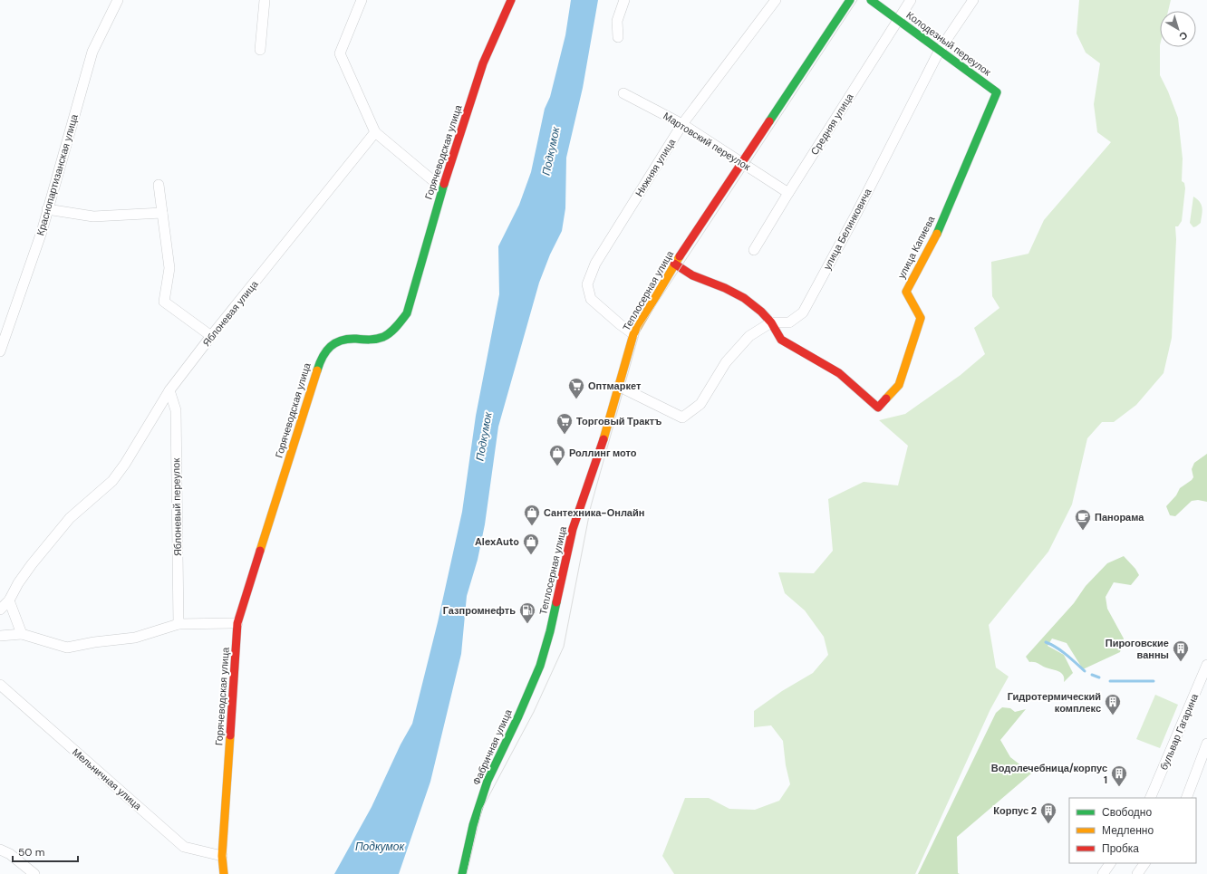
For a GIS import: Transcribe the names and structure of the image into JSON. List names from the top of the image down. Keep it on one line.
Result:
{"streets":{"street":["Колодезный переулок","Средняя улица","Мартовский переулок","Горячеводская улица","Нижняя улица","Краснопартизанская улица","улица Белинковича","улица Капиева","Теплосерная улица","Яблоневая улица","Яблоневый переулок","бульвар Гагарина","Фабричная улица","Мельничная улица"]},"crossings":[["Колодезный переулок","Средняя улица"],["Колодезный переулок","улица Белинковича"],["Колодезный переулок","улица Капиева"],["Средняя улица","Мартовский переулок"],["Мартовский переулок","Нижняя улица"],["Мартовский переулок","Теплосерная улица"],["Горячеводская улица","Мельничная улица"],["Нижняя улица","Теплосерная улица"],["улица Белинковича","улица Капиева"],["Теплосерная улица","Фабричная улица"],["Яблоневая улица","Яблоневый переулок"]],"water":["Подкумок"],"places":{"supermarket":["Оптмаркет","Торговый Трактъ"],"shop":["Роллинг мото","Сантехника-Онлайн","AlexAuto"],"cafe":["Панорама"],"fuel station":["Газпромнефть"],"building":["Пироговские ванны","Гидротермический комплекс","Водолечебница/корпус 1","Корпус 2"]},"legend":["Свободно","Медленно","Пробка"],"scale_bar":"50 m","north":"bottom right"}
